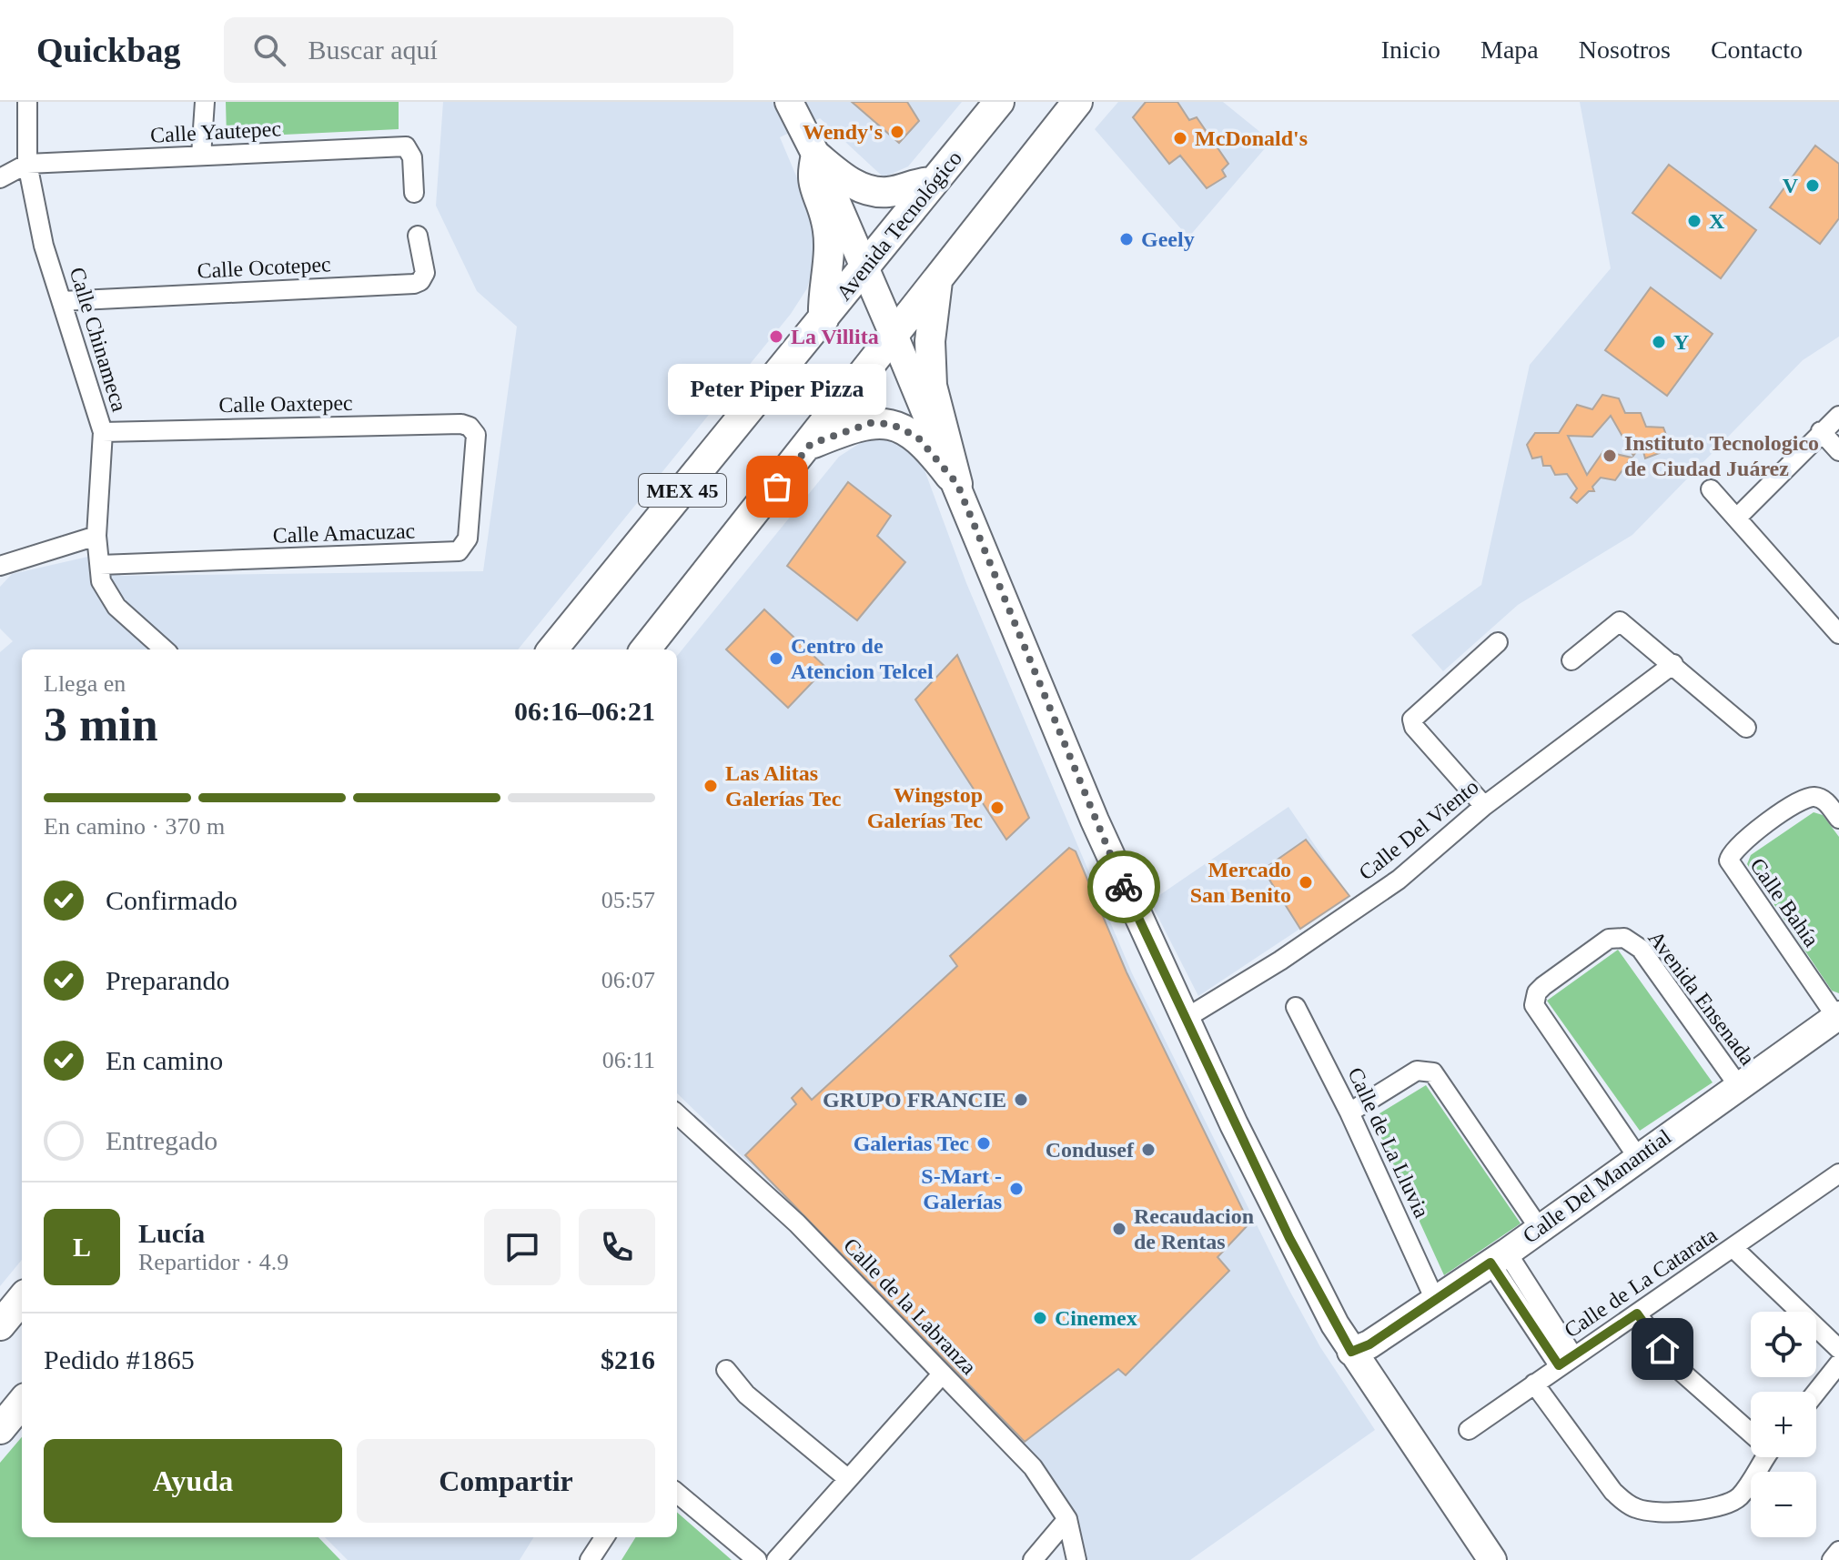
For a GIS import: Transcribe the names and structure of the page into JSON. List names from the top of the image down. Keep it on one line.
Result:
{"streets":{"main road":["Avenida Tecnológico","MEX 45","Calle Del Manantial"],"street":["Calle Yautepec","Calle Ocotepec","Calle Chinameca","Calle Oaxtepec","Calle Amacuzac","Calle Del Viento","Calle Bahía","Avenida Ensenada","Calle de La Lluvia","Calle de La Catarata","Calle de la Labranza"]},"crossings":[["Calle Yautepec","Calle Chinameca"],["Calle Ocotepec","Calle Chinameca"],["Calle Chinameca","Calle Oaxtepec"],["Calle Chinameca","Calle Amacuzac"],["Calle Oaxtepec","Calle Amacuzac"],["Calle Bahía","Calle Del Manantial"],["Avenida Ensenada","Calle Del Manantial"],["Calle de La Lluvia","Calle Del Manantial"]],"places":["Wendy's","McDonald's","V","X","Geely","La Villita","Y","Instituto Tecnologico de Ciudad Juárez","Peter Piper Pizza","Centro de Atencion Telcel","Las Alitas Galerías Tec","Wingstop Galerías Tec","Mercado San Benito","GRUPO FRANCIE","Galerias Tec","Condusef","S-Mart - Galerías","Recaudacion de Rentas","Cinemex"],"page":{"header":"Quickbag","search":"Buscar aquí","nav":["Inicio","Mapa","Nosotros","Contacto"],"bubble":"Peter Piper Pizza","heading":["3 min","Llega en","06:16–06:21"],"panel":["Lucía","Repartidor · 4.9","Pedido #1865","$216"],"bar":"En camino · 370 m","list":[["Confirmado","05:57"],["Preparando","06:07"],["En camino","06:11"],"Entregado"],"round":"L","map_buttons":["+","−"],"buttons":["Ayuda","Compartir"]}}
